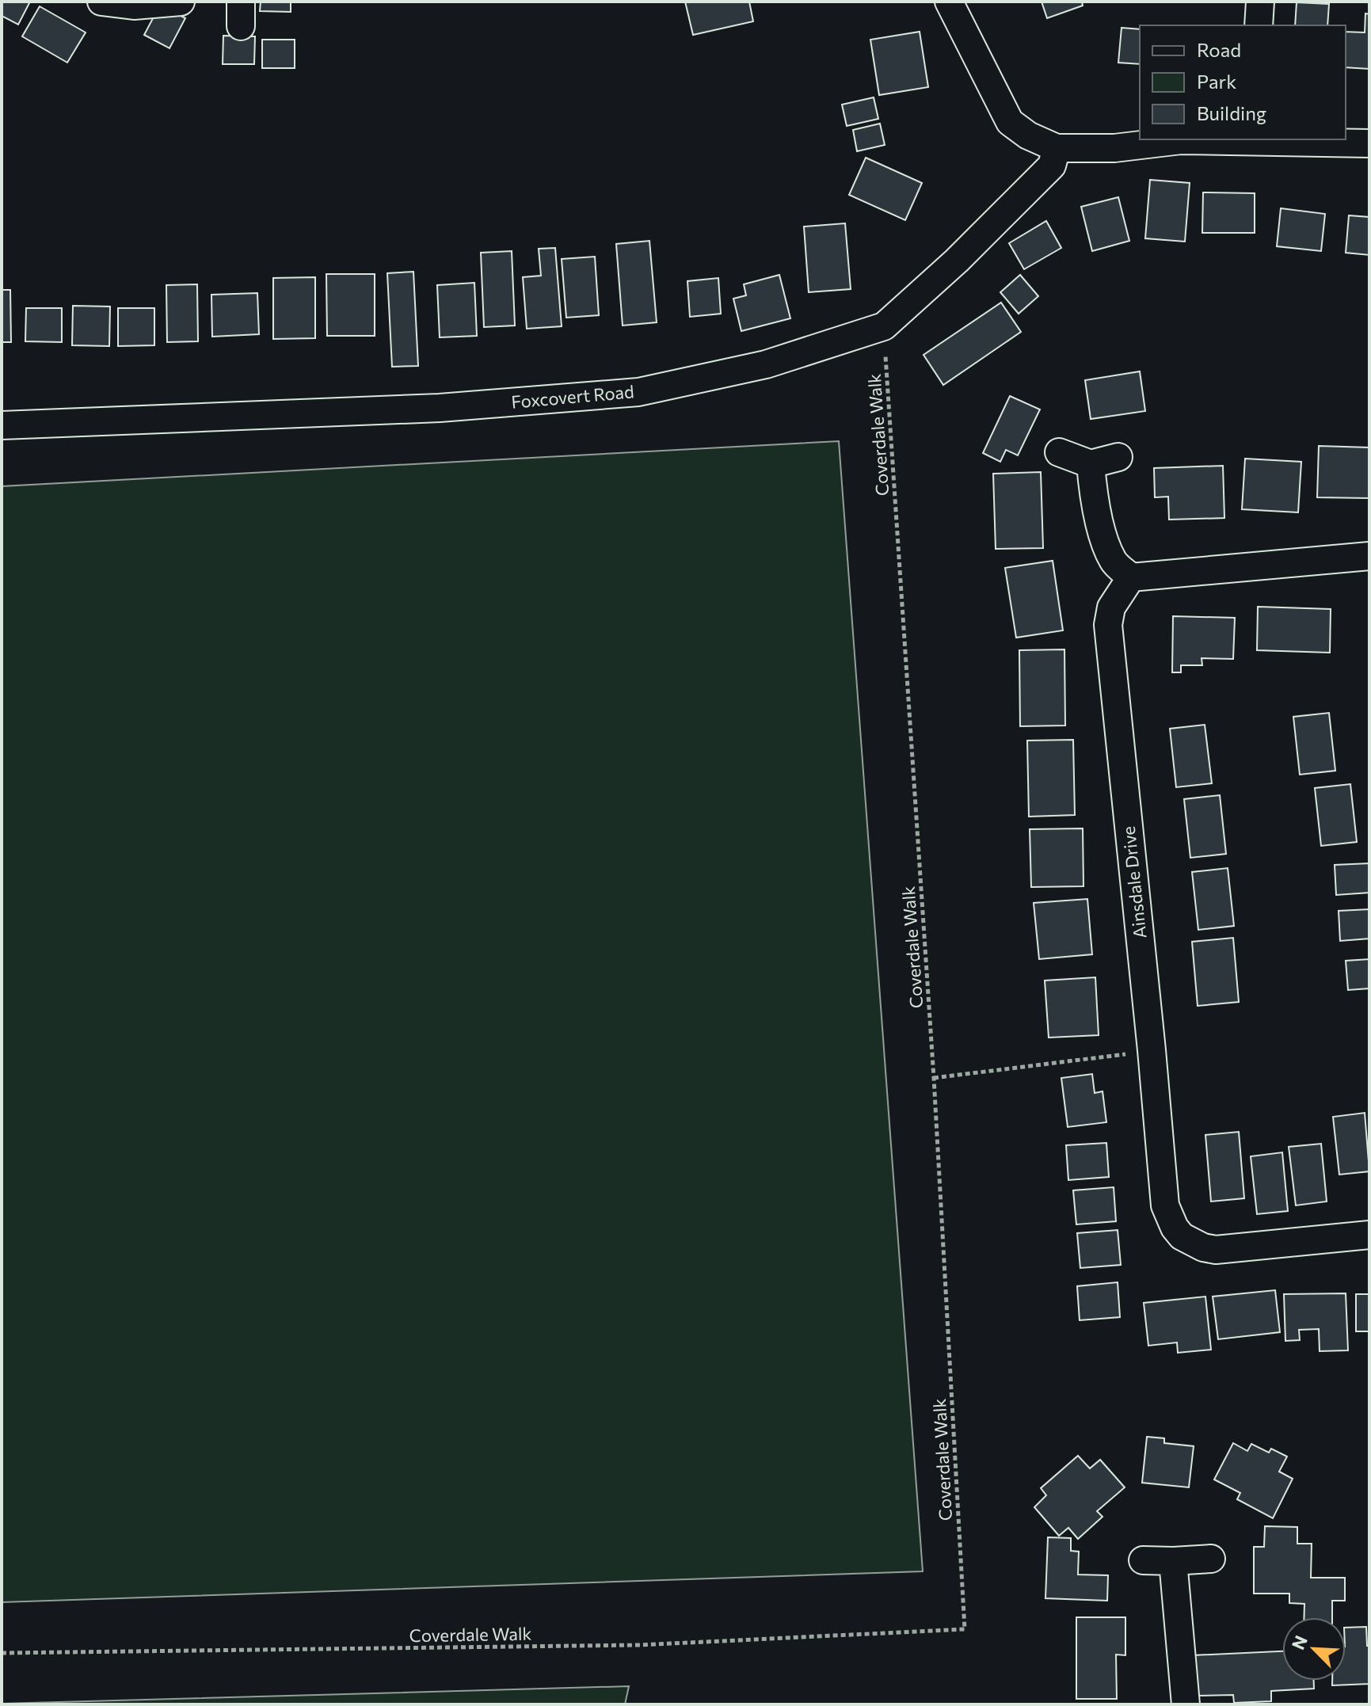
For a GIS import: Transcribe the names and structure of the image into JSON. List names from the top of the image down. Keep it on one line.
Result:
{"streets":{"street":["Foxcovert Road","Ainsdale Drive"],"path":["Coverdale Walk"]},"crossings":[["Foxcovert Road","Coverdale Walk"]],"legend":["Road","Park","Building"],"north":"top left"}
